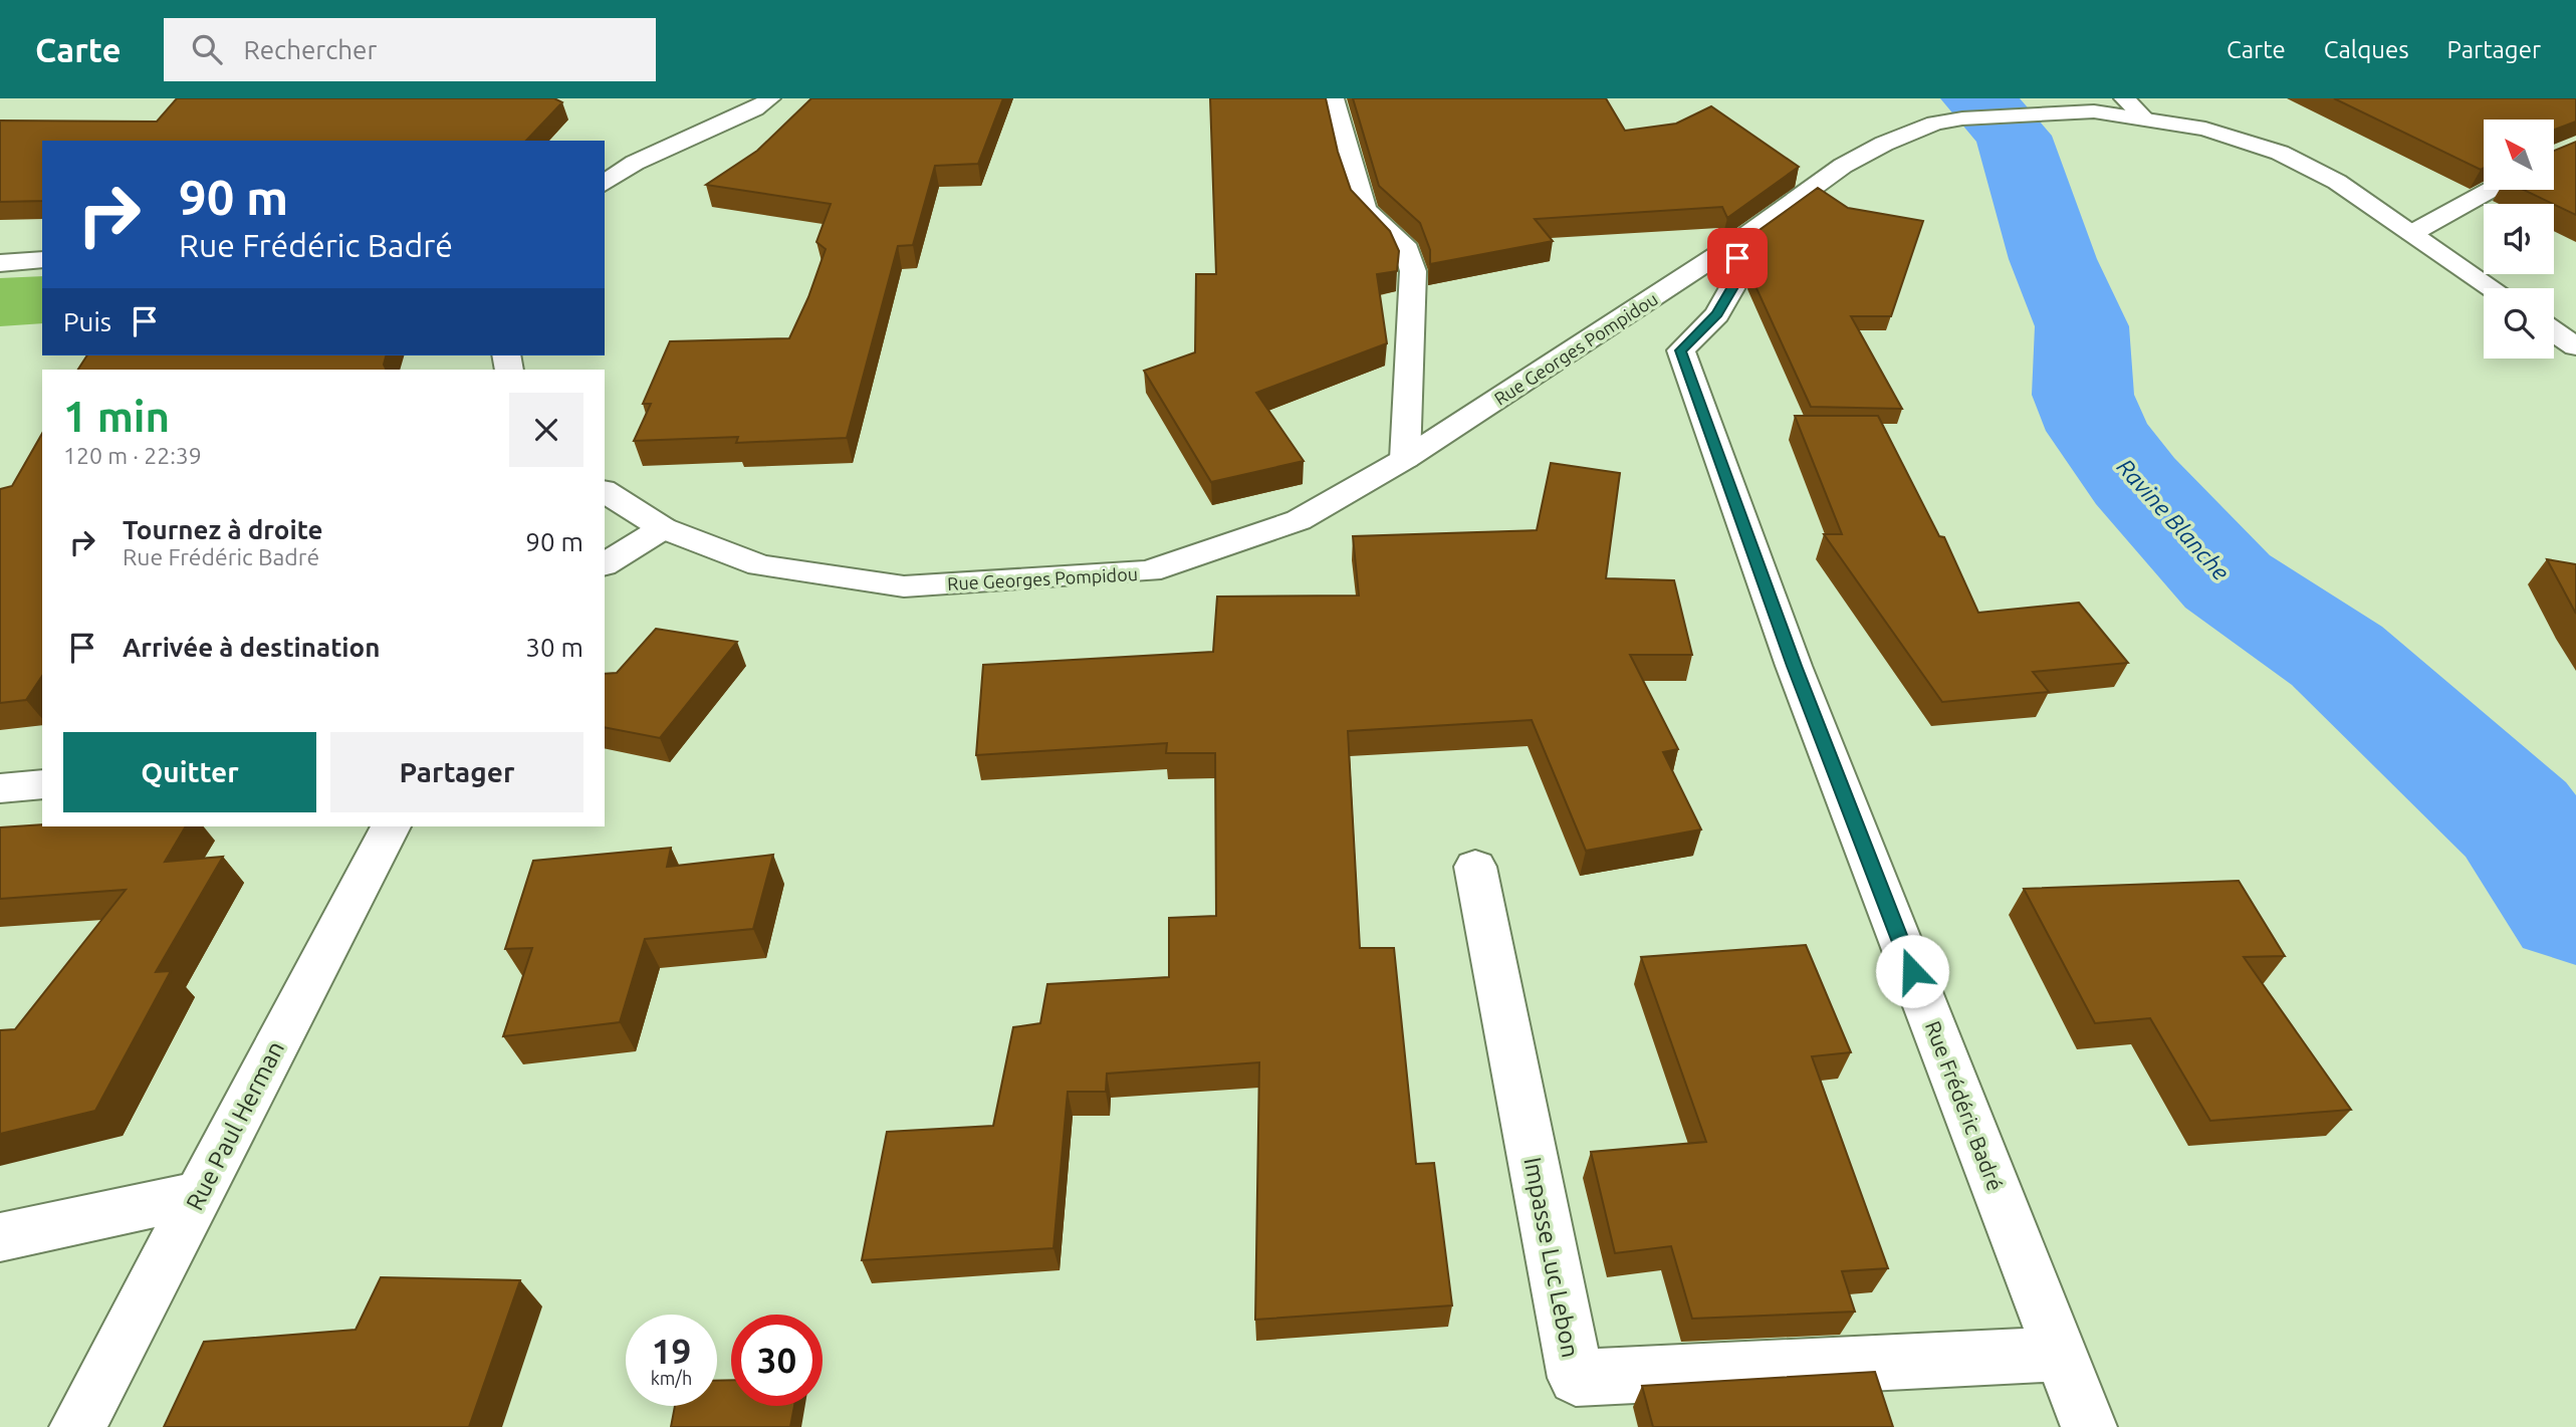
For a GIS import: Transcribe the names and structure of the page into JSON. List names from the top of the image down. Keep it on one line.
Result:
{"streets":{"street":["Rue Georges Pompidou","Rue Frédéric Badré","Rue Paul Herman","Impasse Luc Lebon"]},"crossings":[["Rue Georges Pompidou","Rue Frédéric Badré"],["Rue Frédéric Badré","Impasse Luc Lebon"]],"water":["Ravine Blanche"],"north":"top left","page":{"header":"Carte","search":"Rechercher","nav":["Carte","Calques","Partager"],"turn":["90 m","Rue Frédéric Badré"],"then":"Puis","heading":["1 min","120 m · 22:39"],"list":[{"name":"Tournez à droite","note":"Rue Frédéric Badré","value":"90 m"},{"name":"Arrivée à destination","value":"30 m"}],"buttons":["Quitter","Partager"],"speed":"19 km/h","limit":"30"}}
